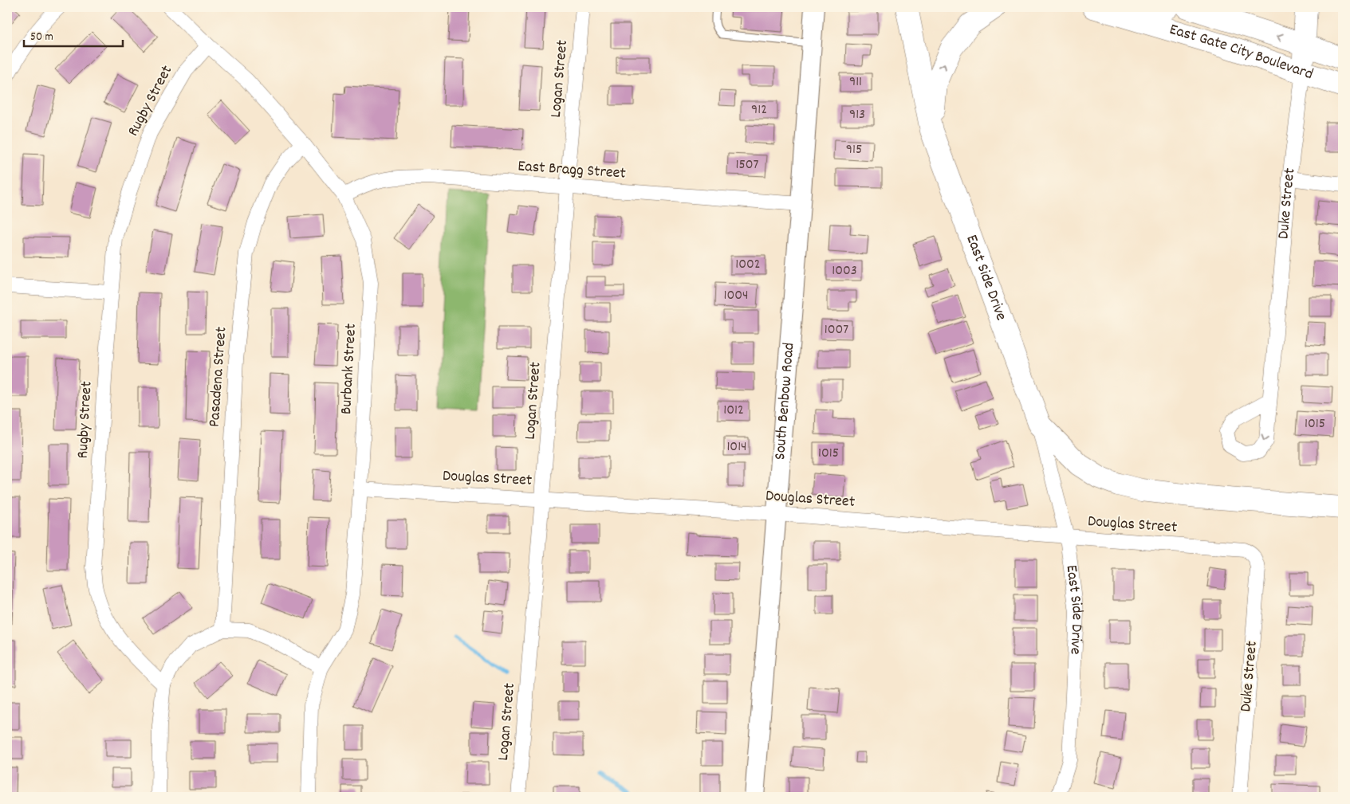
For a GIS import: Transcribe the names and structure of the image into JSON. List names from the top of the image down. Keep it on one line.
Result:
{"streets":{"main road":["East Gate City Boulevard","Duke Street","East Side Drive","South Benbow Road"],"street":["Logan Street","Rugby Street","East Bragg Street","Burbank Street","Pasadena Street","Douglas Street"]},"crossings":[["East Gate City Boulevard","Duke Street"],["Logan Street","East Bragg Street"],["Logan Street","Douglas Street"],["Rugby Street","Burbank Street"],["East Bragg Street","Burbank Street"],["East Bragg Street","South Benbow Road"],["Duke Street","Douglas Street"],["East Side Drive","Douglas Street"],["Burbank Street","Pasadena Street"],["Burbank Street","Douglas Street"],["South Benbow Road","Douglas Street"]],"house_numbers":["911","912","913","915","1507","1002","1003","1004","1007","1012","1015","1014","1015"],"scale_bar":"50 m"}
